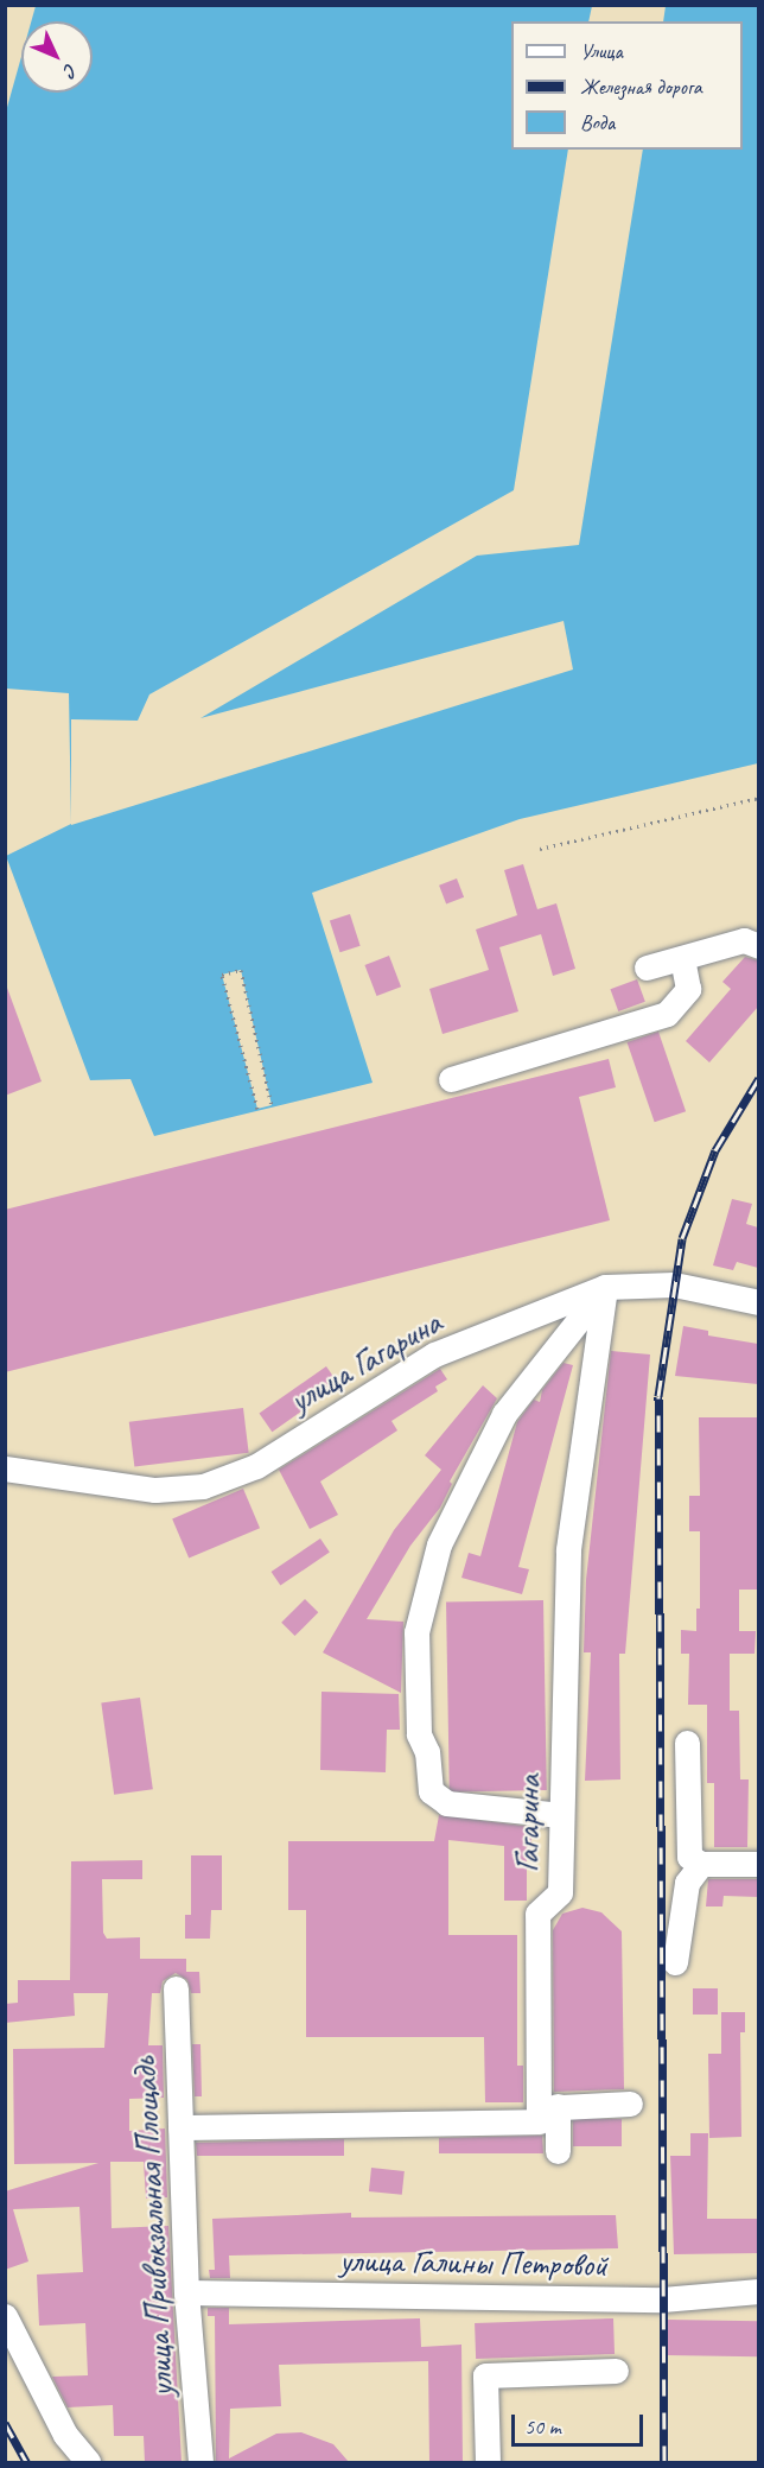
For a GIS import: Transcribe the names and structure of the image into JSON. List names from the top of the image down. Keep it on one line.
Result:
{"streets":{"street":["улица Гагарина","Гагарина","улица Привокзальная Площадь","улица Галины Петровой"]},"crossings":[["улица Гагарина","Гагарина"],["улица Привокзальная Площадь","улица Галины Петровой"]],"legend":["Улица","Железная дорога","Вода"],"scale_bar":"50 m","north":"bottom right"}
